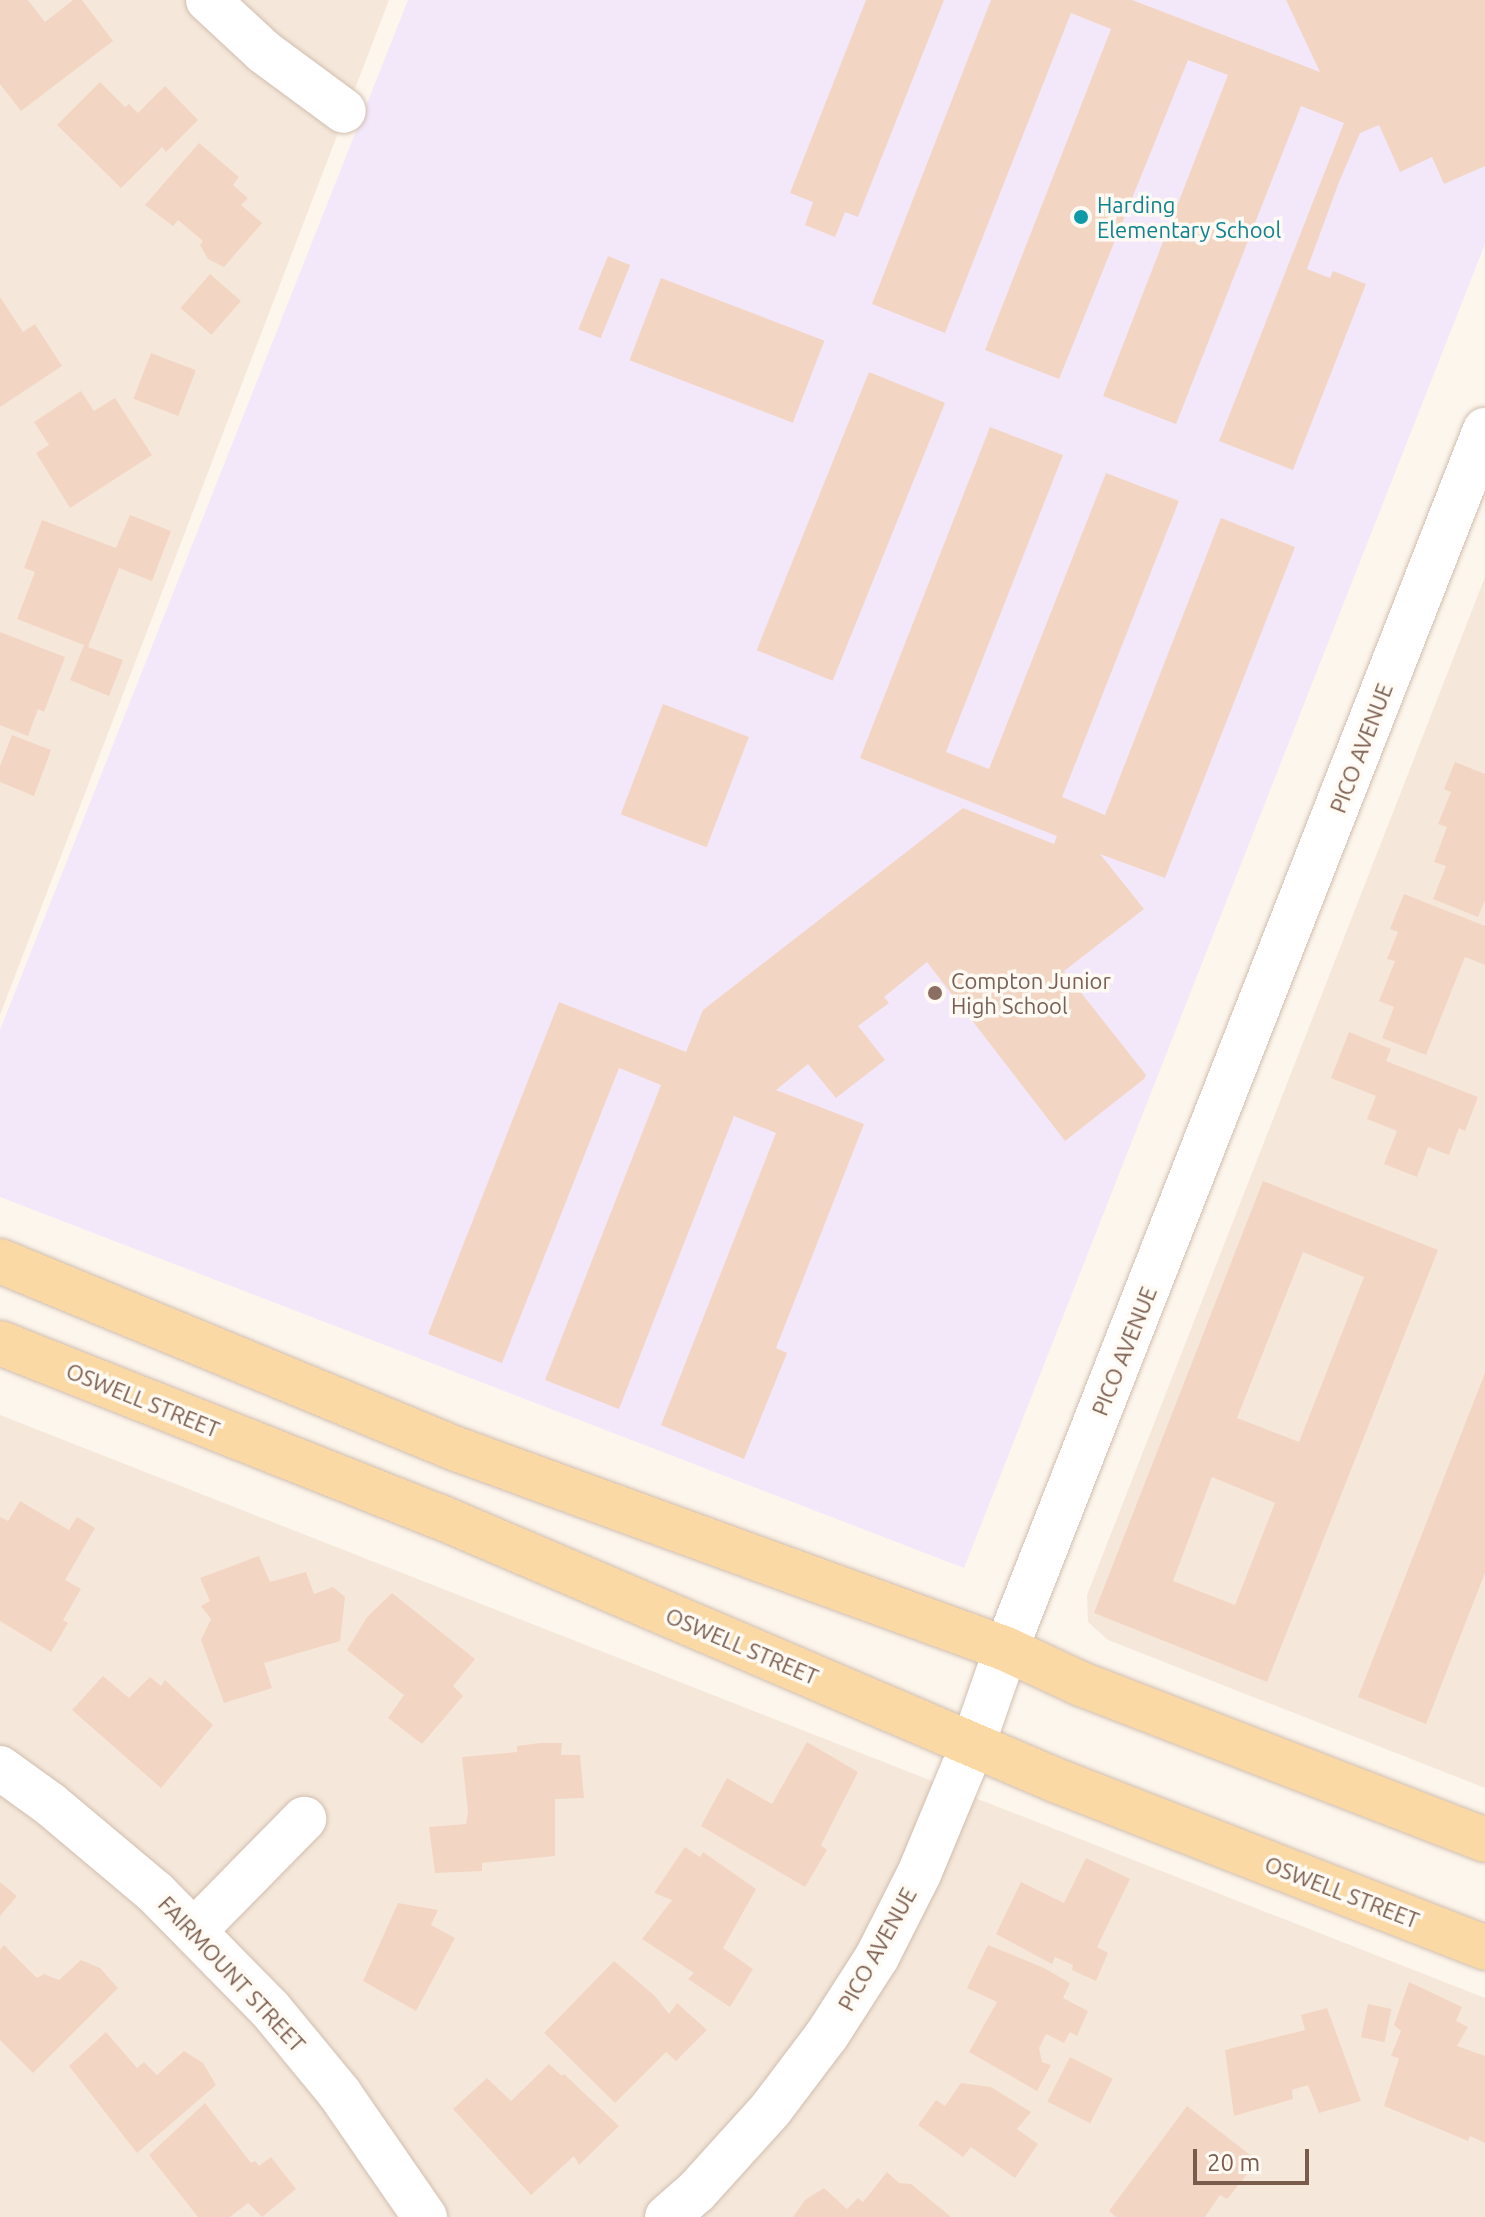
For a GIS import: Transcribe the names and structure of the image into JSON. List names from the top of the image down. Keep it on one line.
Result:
{"streets":{"main road":["OSWELL STREET"],"street":["PICO AVENUE","FAIRMOUNT STREET"]},"crossings":[["PICO AVENUE","OSWELL STREET"]],"places":["Harding Elementary School","Compton Junior High School"],"scale_bar":"20 m"}
